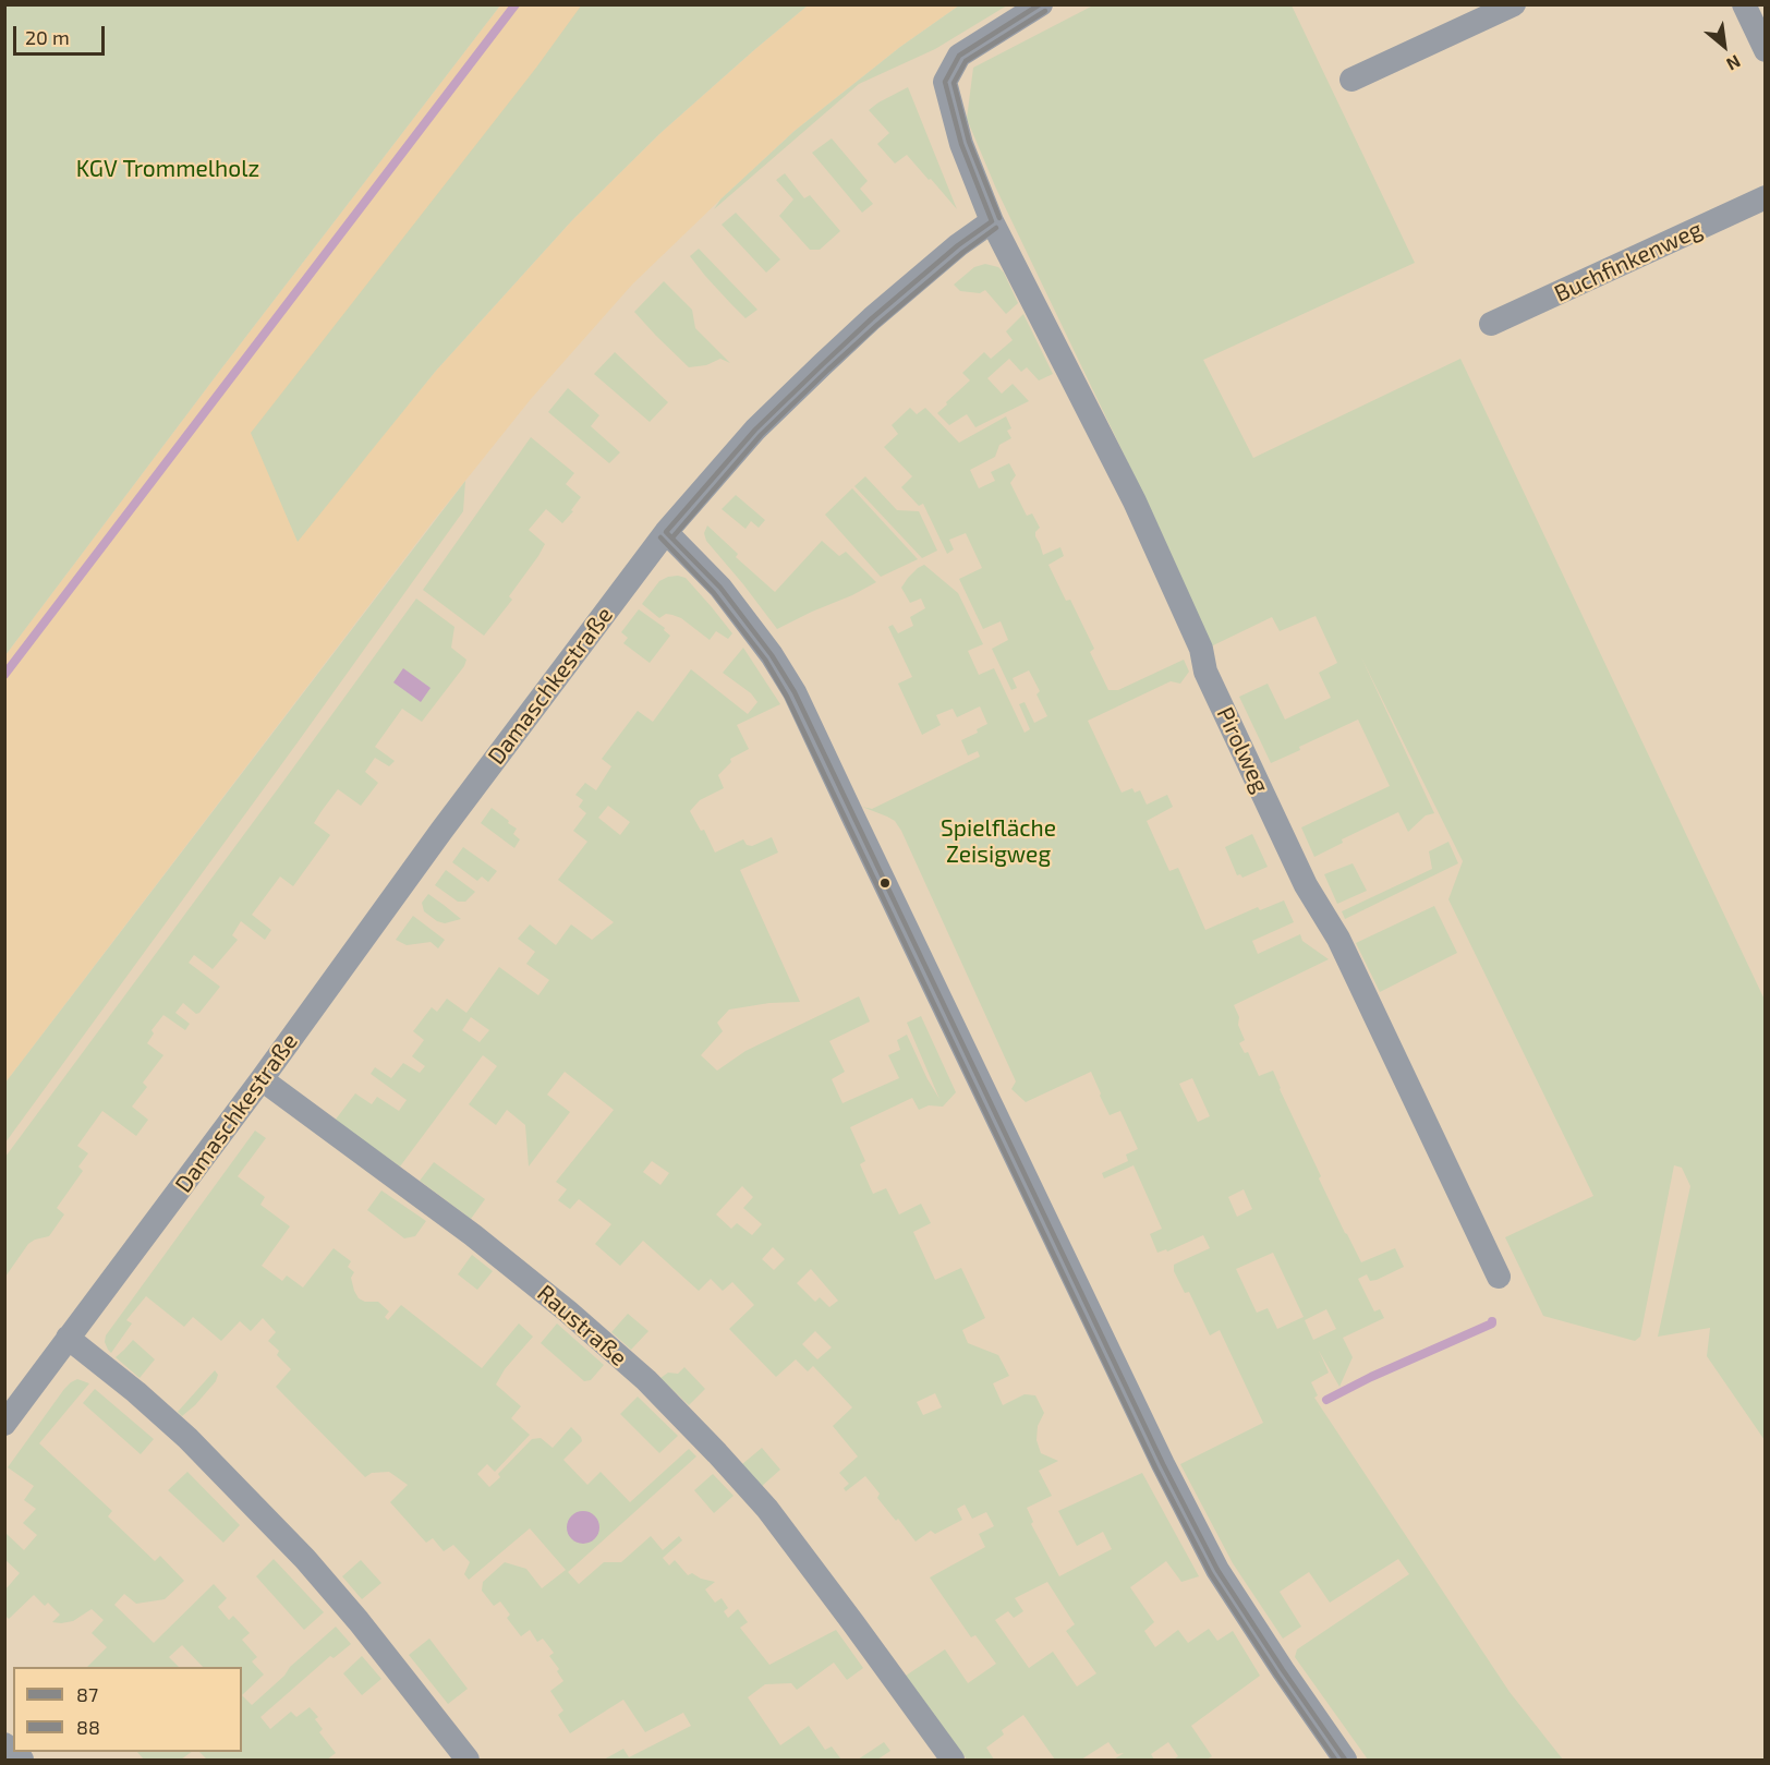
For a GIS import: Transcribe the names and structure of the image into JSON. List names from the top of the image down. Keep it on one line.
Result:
{"streets":{"street":["Buchfinkenweg","Damaschkestraße","Pirolweg","Raustraße"]},"crossings":[["Damaschkestraße","Pirolweg"],["Damaschkestraße","Raustraße"]],"parks":["KGV Trommelholz","Spielfläche Zeisigweg"],"lines":["transit line 87","transit line 88"],"legend":["87","88"],"scale_bar":"20 m","north":"bottom right"}
